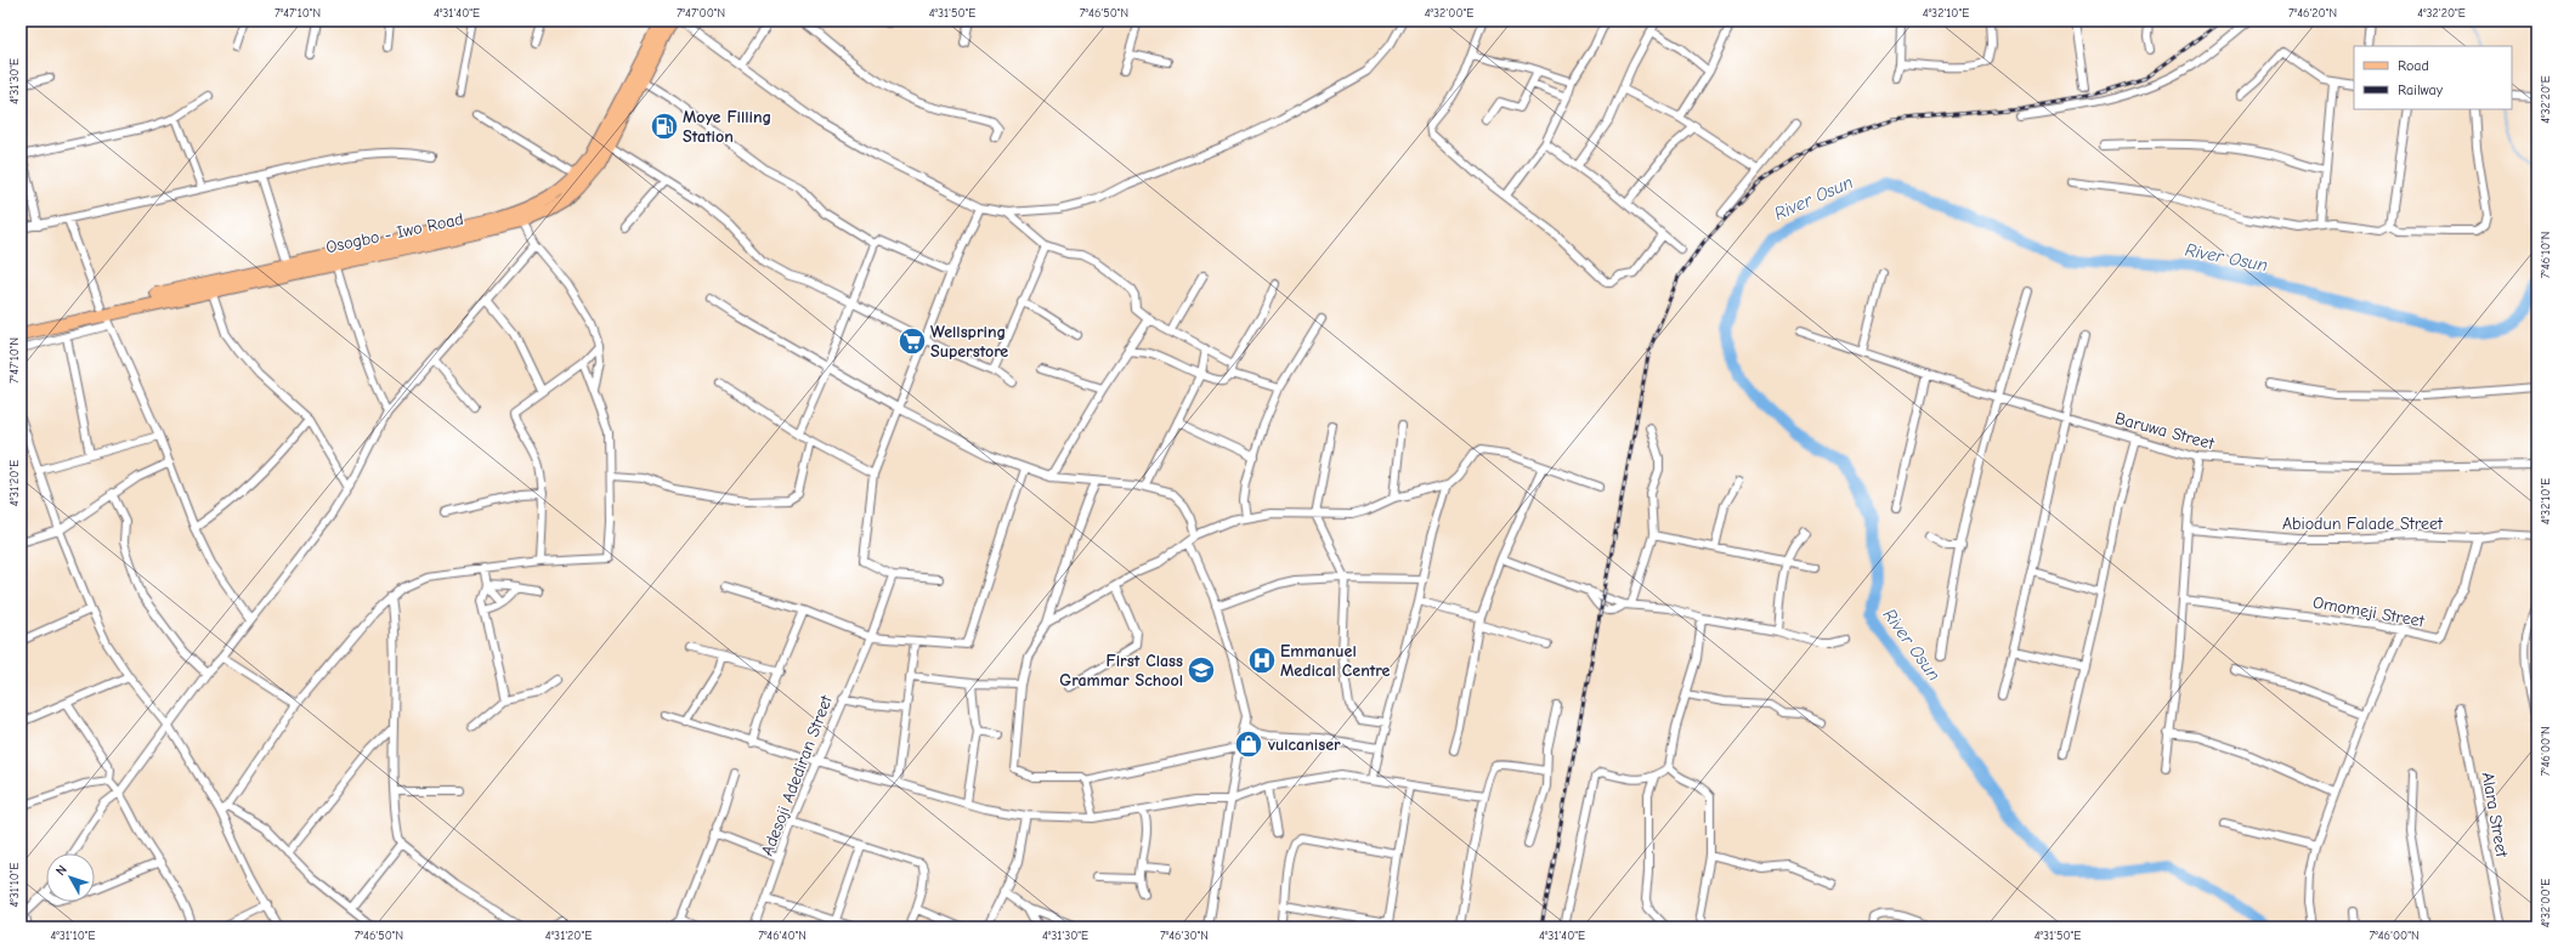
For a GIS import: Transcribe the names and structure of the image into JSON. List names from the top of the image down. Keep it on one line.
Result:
{"streets":{"main road":["Osogbo - Iwo Road"],"street":["Baruwa Street","Abiodun Falade Street","Omomeji Street","Adesoji Adediran Street","Alara Street"]},"crossings":[["Abiodun Falade Street","Omomeji Street"]],"water":["River Osun"],"places":{"fuel station":["Moye Filling Station"],"supermarket":["Wellspring Superstore"],"hospital":["Emmanuel Medical Centre"],"school or university":["First Class Grammar School"],"shop":["vulcaniser"]},"legend":["Road","Railway"],"north":"top left","coordinates":["7°47'10\"N","4°31'40\"E","7°47'00\"N","4°31'50\"E","7°46'50\"N","4°32'00\"E","4°32'10\"E","7°46'20\"N","4°32'20\"E","4°31'30\"E","7°46'10\"N","4°31'20\"E","7°46'00\"N","4°31'10\"E","7°46'40\"N","7°46'30\"N"]}
